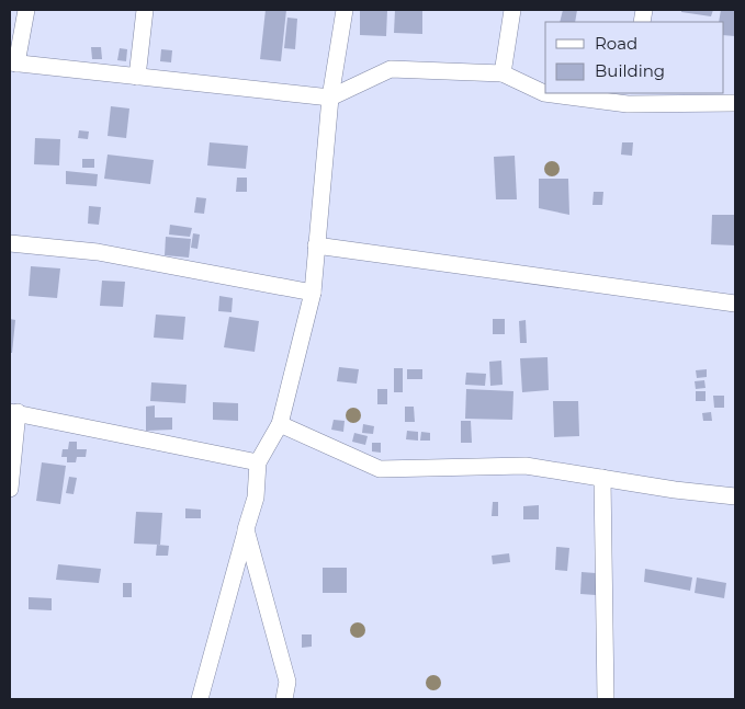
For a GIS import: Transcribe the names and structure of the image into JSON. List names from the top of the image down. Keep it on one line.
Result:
{"legend":["Road","Building"]}
